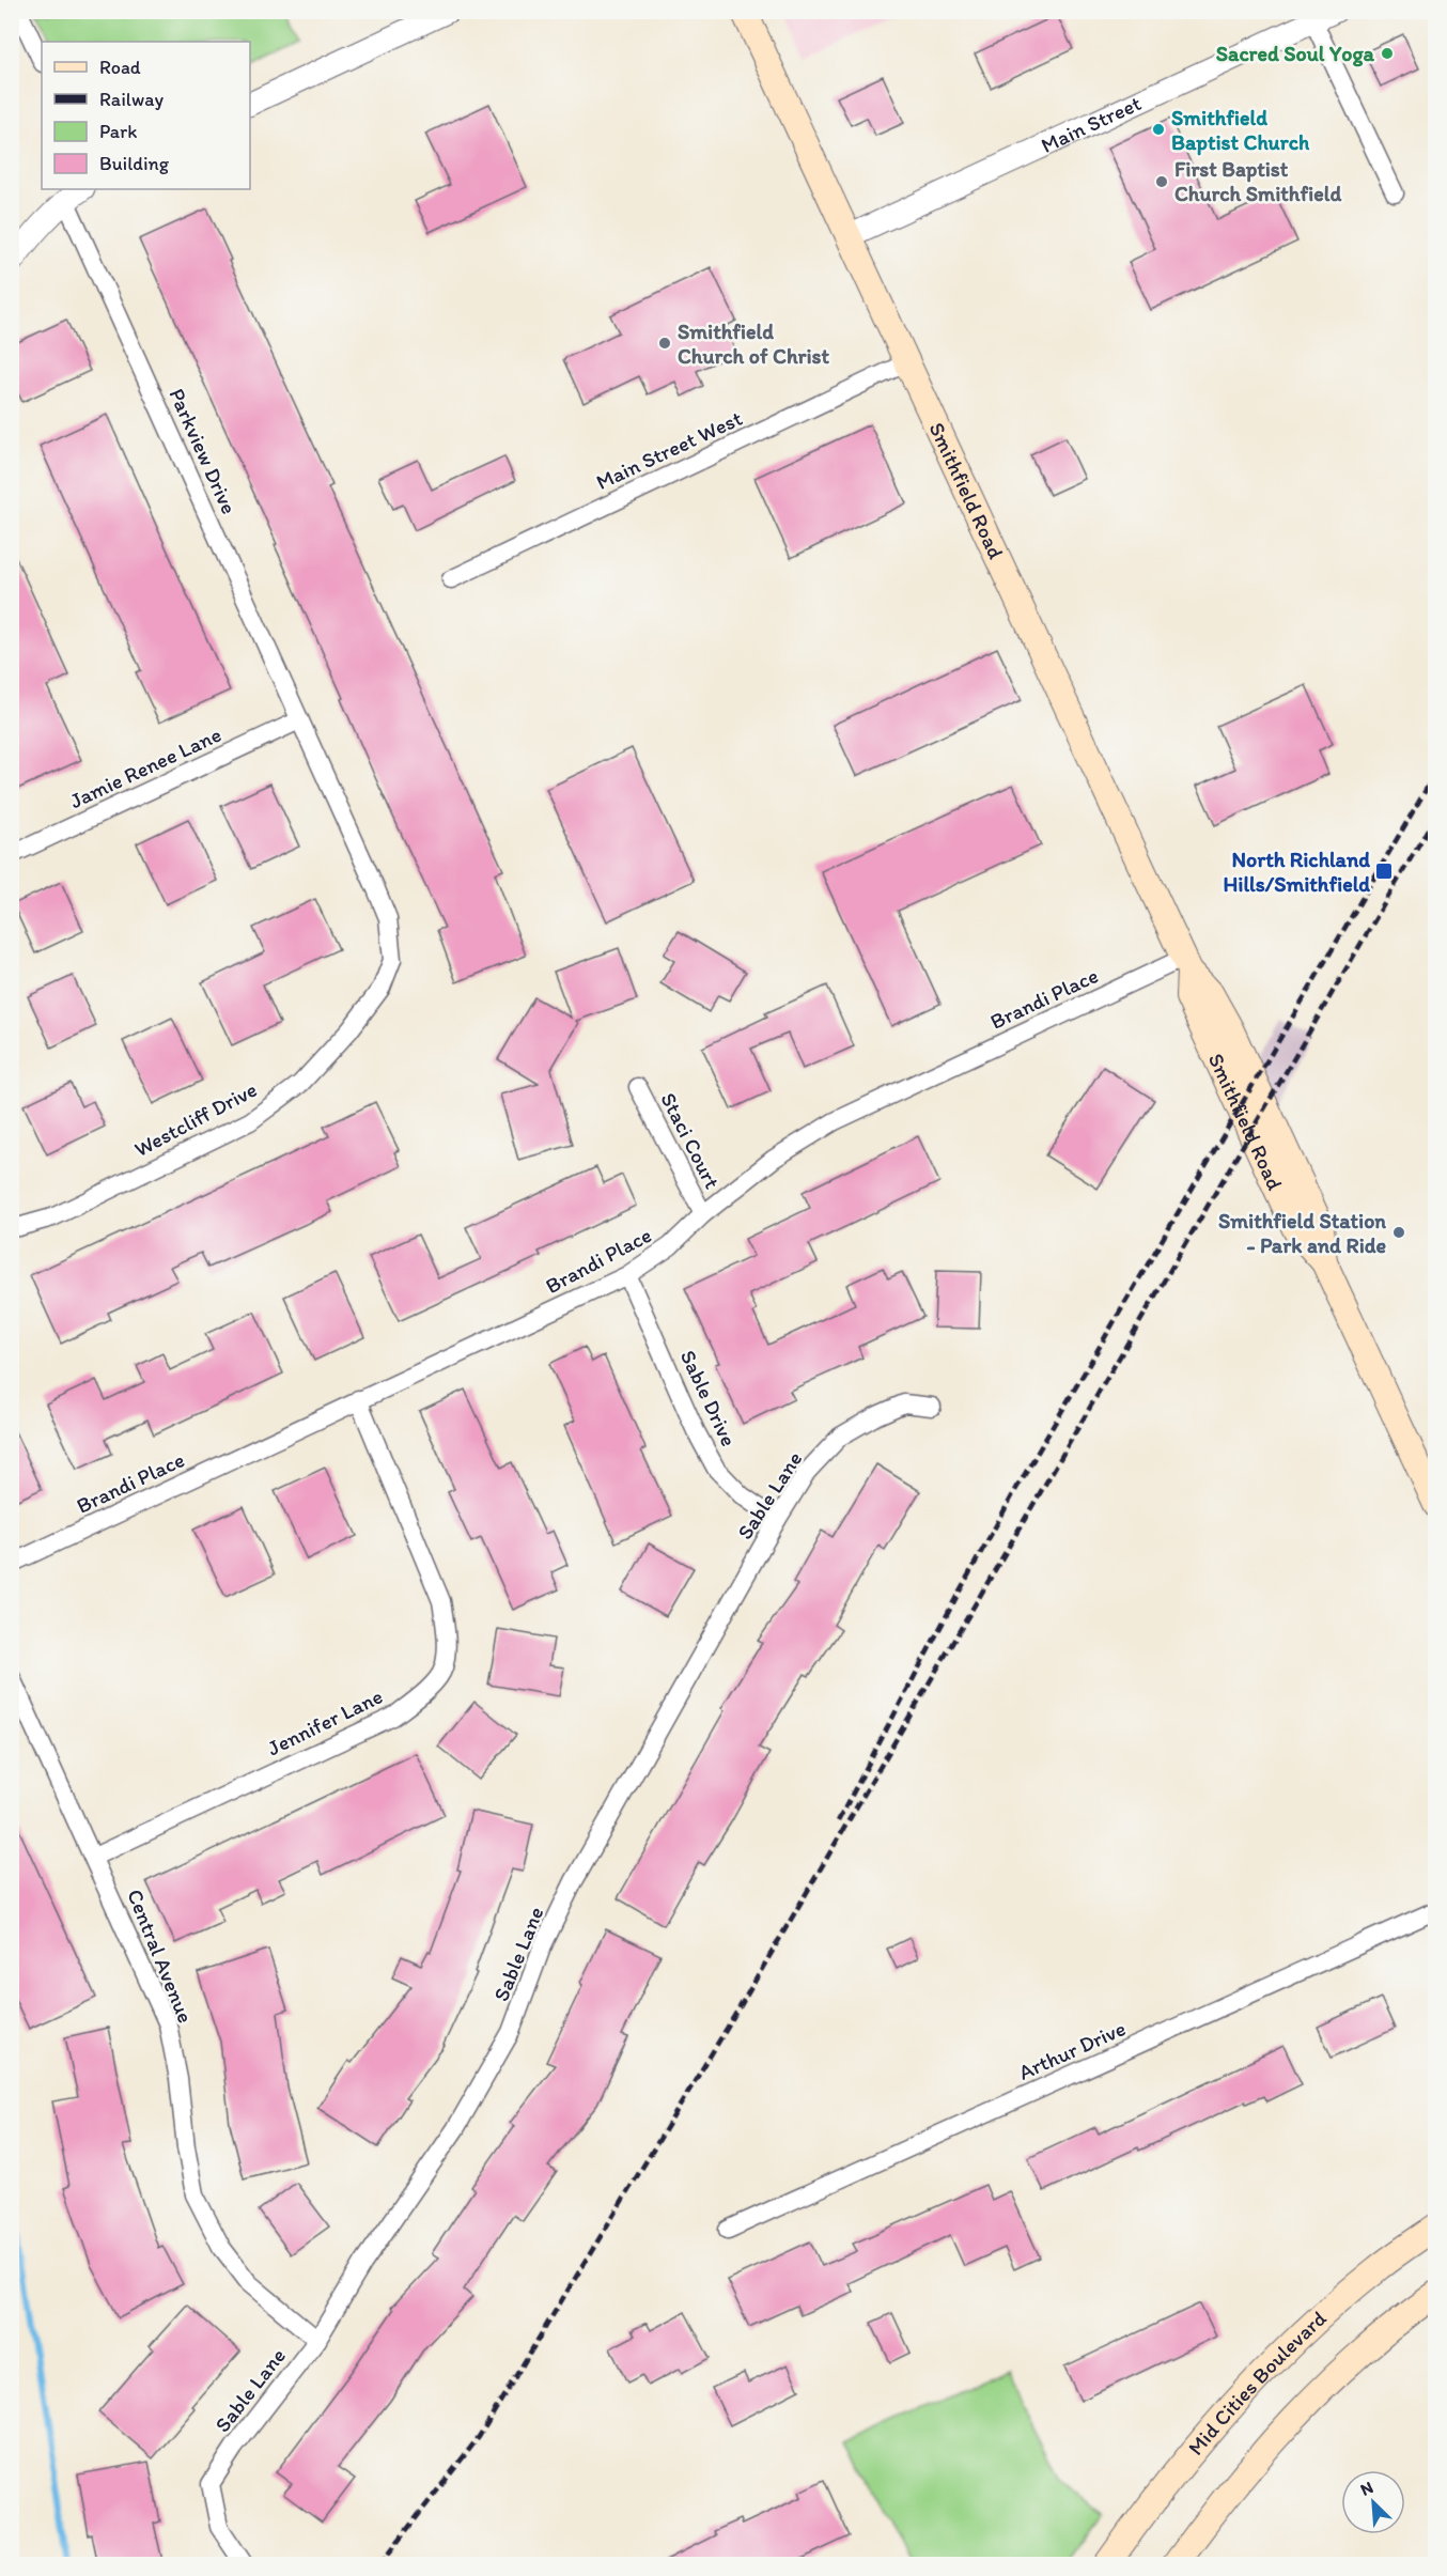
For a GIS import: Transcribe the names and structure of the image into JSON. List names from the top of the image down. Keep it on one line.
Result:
{"streets":{"main road":["Smithfield Road","Mid Cities Boulevard"],"street":["Main Street","Main Street West","Parkview Drive","Jamie Renee Lane","Brandi Place","Westcliff Drive","Staci Court","Sable Drive","Sable Lane","Jennifer Lane","Central Avenue","Arthur Drive"]},"crossings":[["Main Street","Smithfield Road"],["Main Street West","Smithfield Road"],["Parkview Drive","Jamie Renee Lane"],["Parkview Drive","Westcliff Drive"],["Smithfield Road","Brandi Place"],["Jamie Renee Lane","Westcliff Drive"],["Brandi Place","Staci Court"],["Brandi Place","Sable Drive"],["Brandi Place","Jennifer Lane"],["Sable Drive","Sable Lane"],["Sable Lane","Central Avenue"],["Jennifer Lane","Central Avenue"]],"places":{"other":["Sacred Soul Yoga","Smithfield Baptist Church","First Baptist Church Smithfield","Smithfield Church of Christ","Smithfield Station - Park and Ride"],"transit":["North Richland Hills/Smithfield"]},"legend":["Road","Railway","Park","Building"],"north":"top left"}
